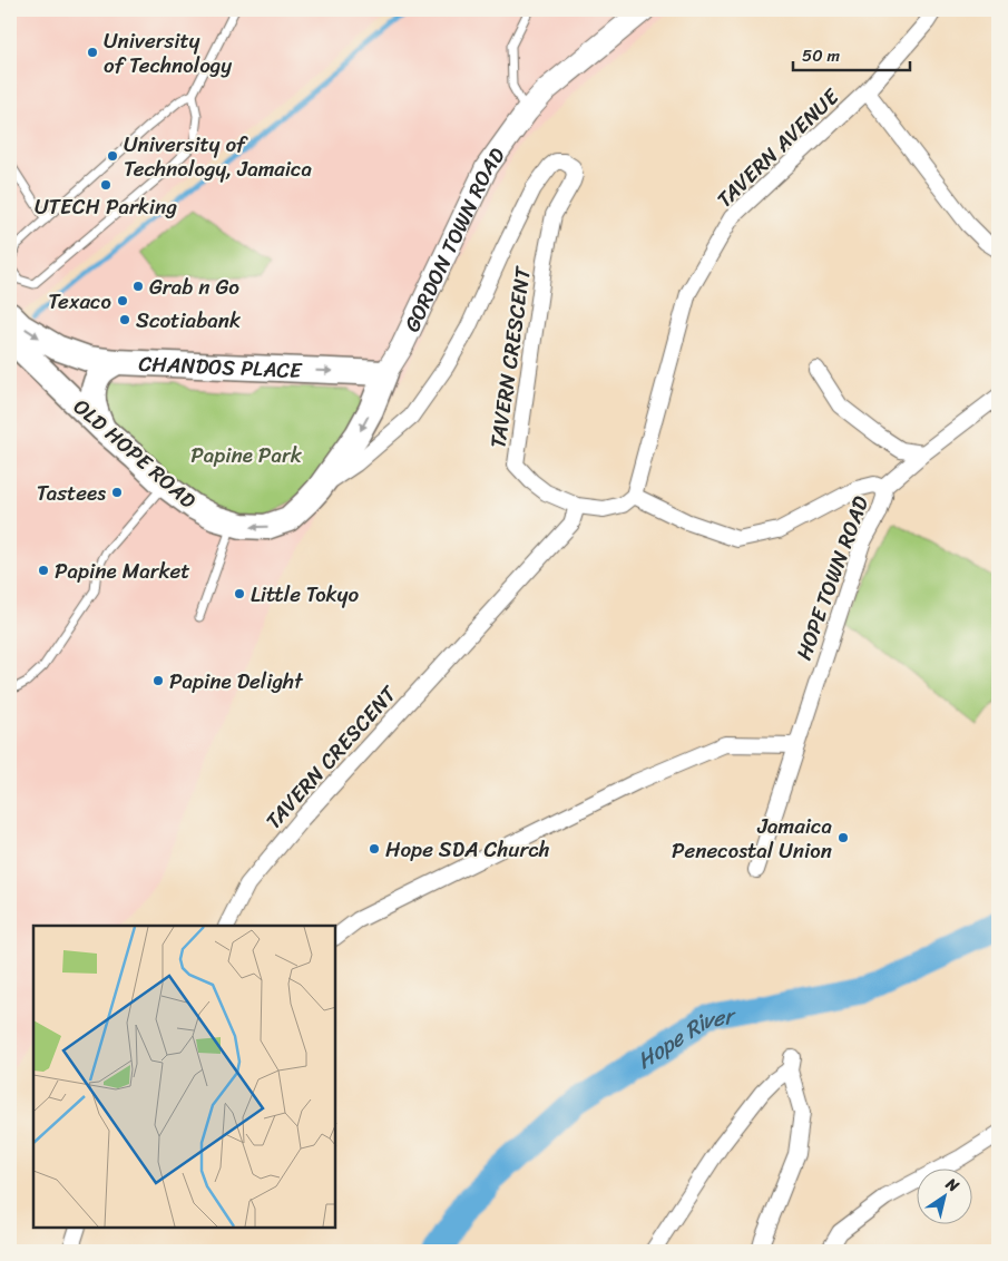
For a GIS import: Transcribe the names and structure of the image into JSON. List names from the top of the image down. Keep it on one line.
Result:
{"streets":{"main road":["GORDON TOWN ROAD","CHANDOS PLACE","OLD HOPE ROAD"],"street":["TAVERN AVENUE","TAVERN CRESCENT","HOPE TOWN ROAD"]},"crossings":[["TAVERN AVENUE","HOPE TOWN ROAD"],["GORDON TOWN ROAD","TAVERN CRESCENT"],["GORDON TOWN ROAD","CHANDOS PLACE"],["GORDON TOWN ROAD","OLD HOPE ROAD"],["TAVERN CRESCENT","OLD HOPE ROAD"]],"one_way":["CHANDOS PLACE"],"water":["Hope River"],"parks":["Papine Park"],"places":["University of Technology","University of Technology, Jamaica","UTECH Parking","Grab n Go","Texaco","Scotiabank","Tastees","Papine Market","Little Tokyo","Papine Delight","Jamaica Penecostal Union","Hope SDA Church"],"scale_bar":"50 m","north":"top right"}
